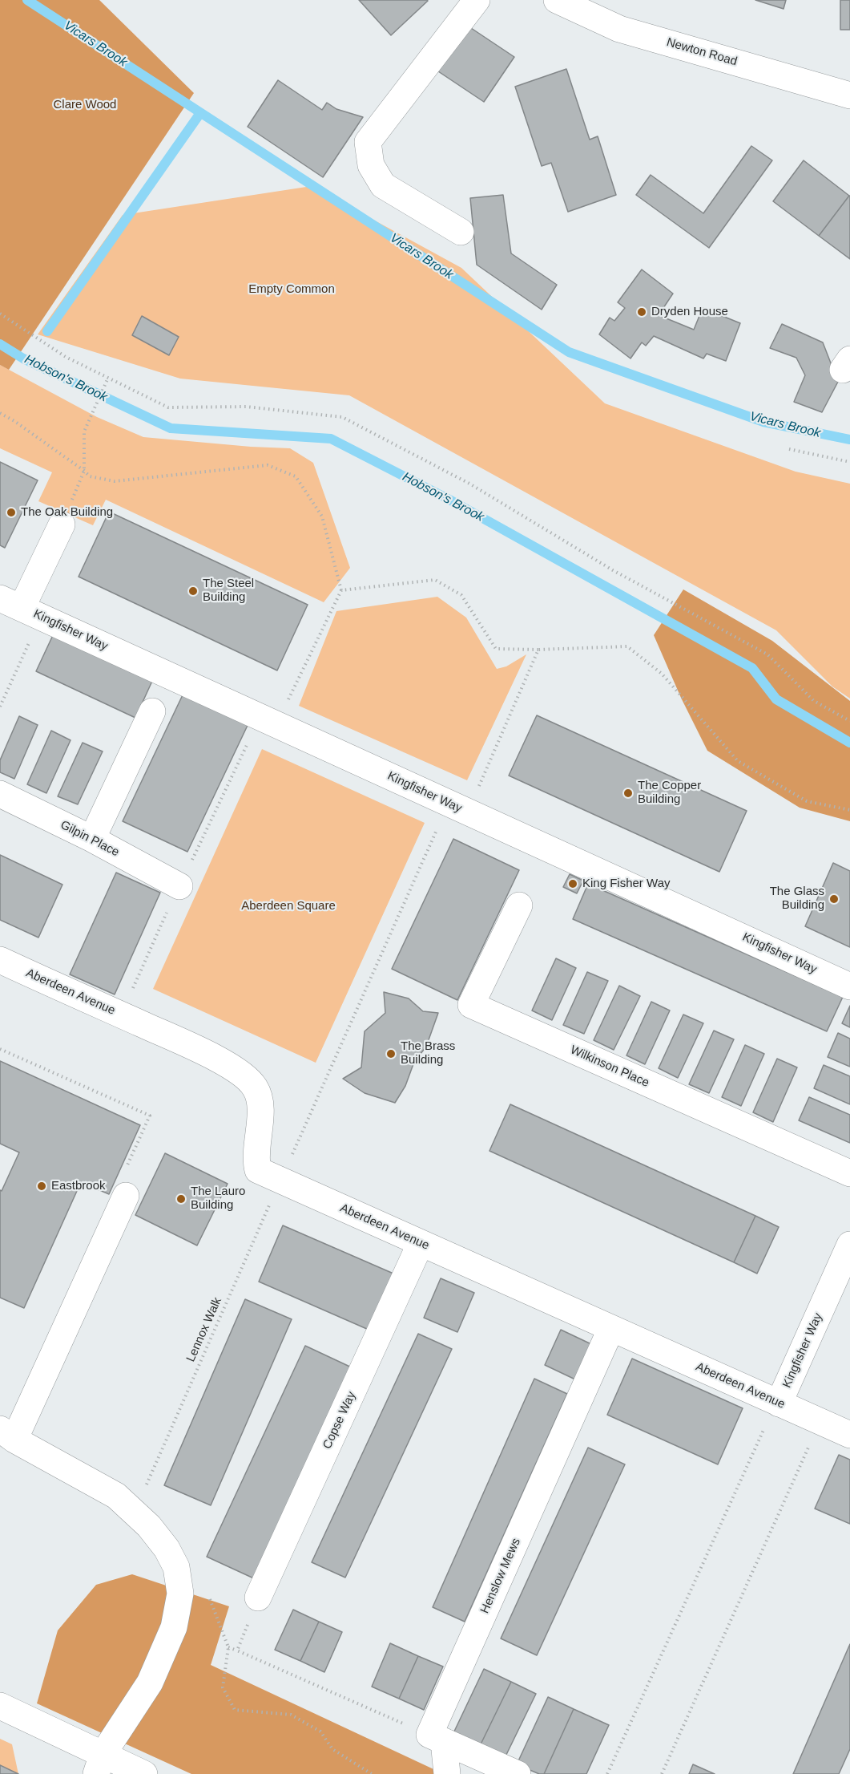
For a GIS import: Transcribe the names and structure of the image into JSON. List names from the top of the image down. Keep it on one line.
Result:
{"streets":{"street":["Newton Road","Kingfisher Way","Gilpin Place","Aberdeen Avenue","Wilkinson Place","Copse Way","Henslow Mews"],"path":["Lennox Walk"]},"crossings":[["Kingfisher Way","Aberdeen Avenue"],["Kingfisher Way","Lennox Walk"],["Aberdeen Avenue","Lennox Walk"],["Aberdeen Avenue","Copse Way"],["Aberdeen Avenue","Henslow Mews"]],"water":["Vicars Brook","Hobson's Brook"],"parks":["Clare Wood","Empty Common","Aberdeen Square"],"places":["Dryden House","The Oak Building","The Steel Building","The Copper Building","King Fisher Way","The Glass Building","The Brass Building","Eastbrook","The Lauro Building"]}
